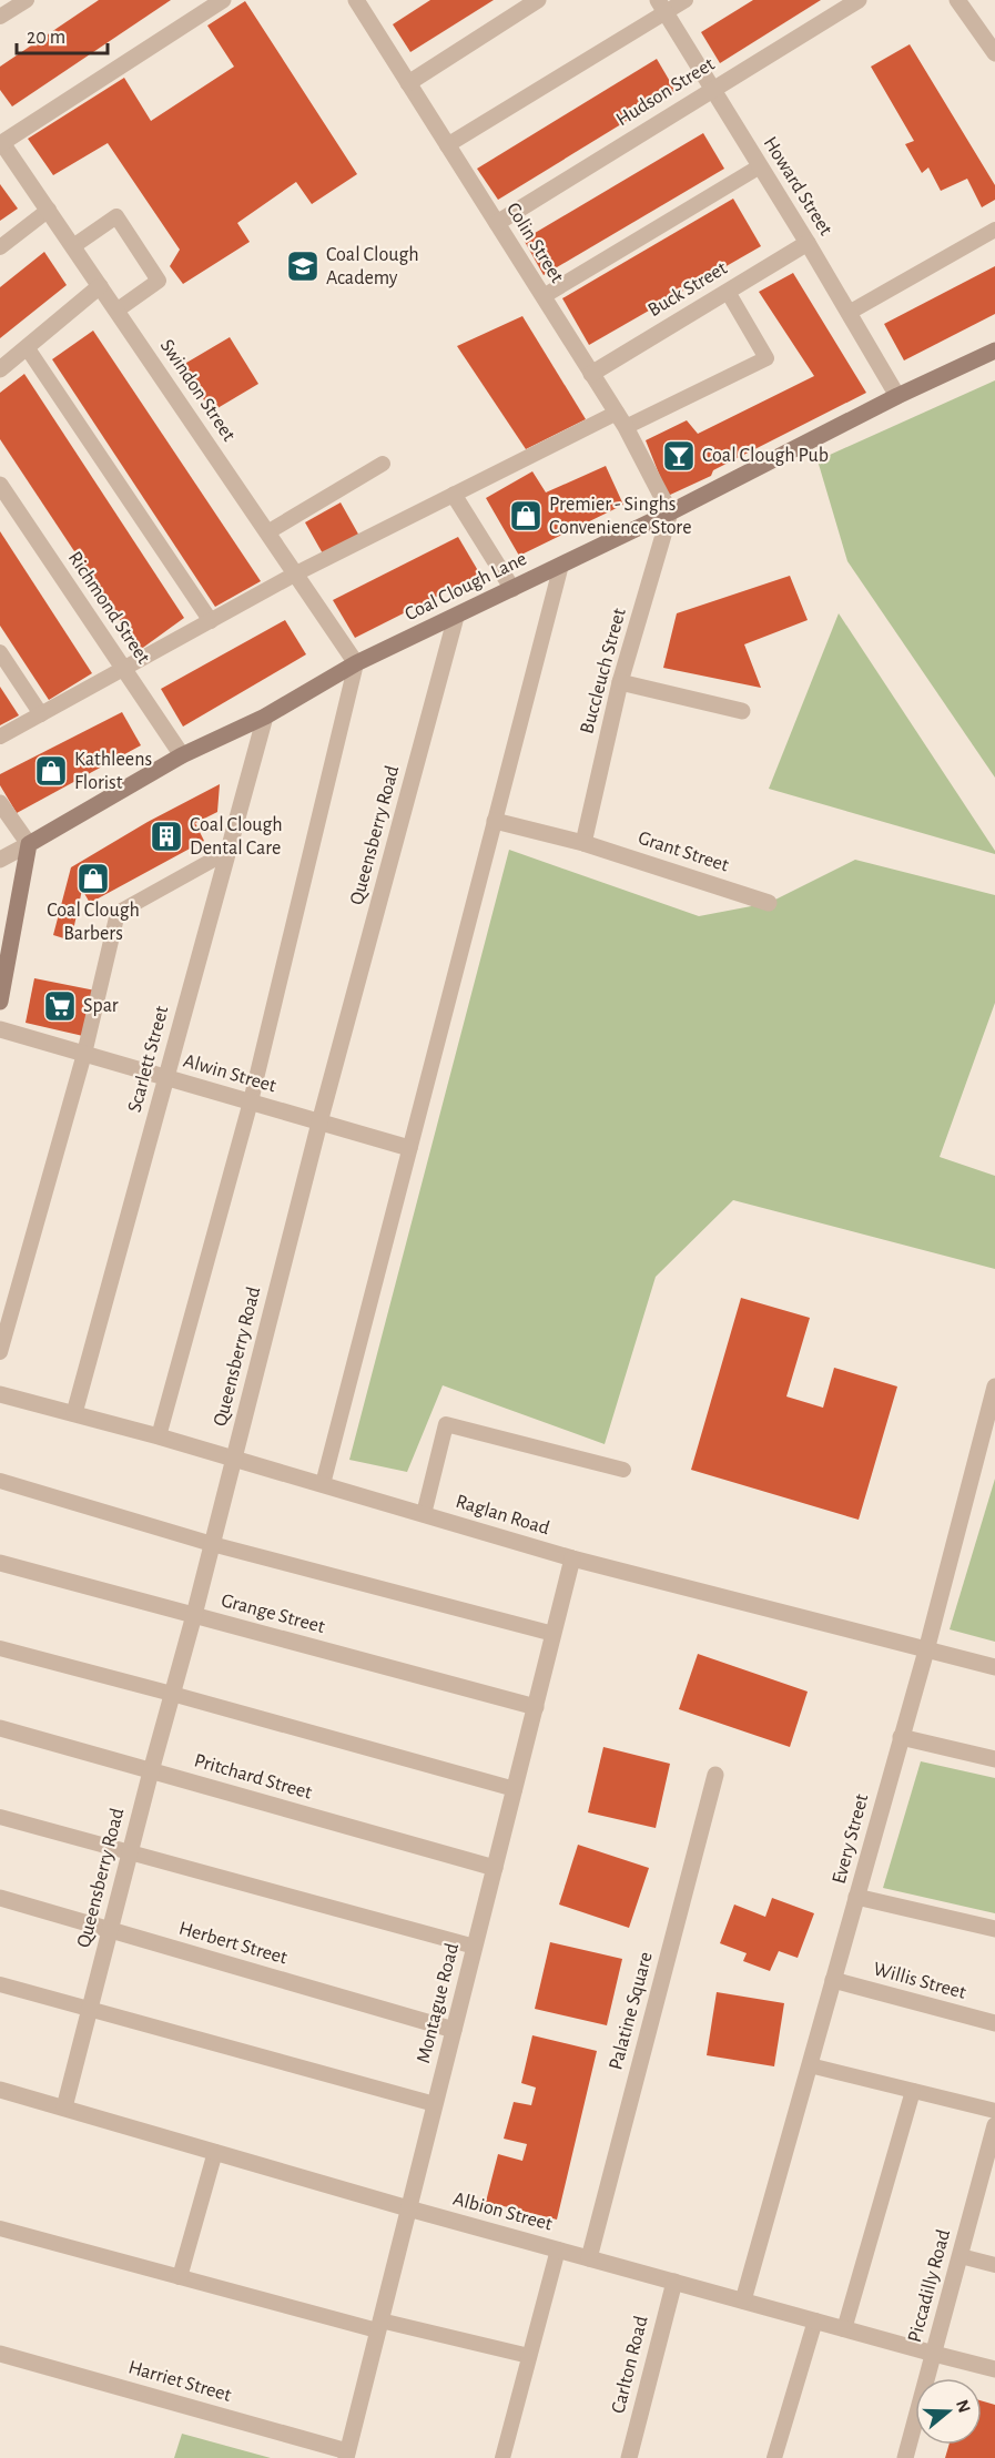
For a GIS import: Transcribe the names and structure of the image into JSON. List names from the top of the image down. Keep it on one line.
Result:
{"streets":{"main road":["Coal Clough Lane"],"street":["Hudson Street","Howard Street","Colin Street","Buck Street","Swindon Street","Richmond Street","Buccleuch Street","Queensberry Road","Grant Street","Scarlett Street","Alwin Street","Raglan Road","Grange Street","Pritchard Street","Every Street","Herbert Street","Willis Street","Montague Road","Palatine Square","Albion Street","Piccadilly Road","Carlton Road","Harriet Street"]},"crossings":[["Hudson Street","Howard Street"],["Hudson Street","Colin Street"],["Howard Street","Buck Street"],["Howard Street","Coal Clough Lane"],["Colin Street","Buck Street"],["Colin Street","Coal Clough Lane"],["Colin Street","Buccleuch Street"],["Swindon Street","Coal Clough Lane"],["Coal Clough Lane","Richmond Street"],["Coal Clough Lane","Buccleuch Street"],["Coal Clough Lane","Queensberry Road"],["Coal Clough Lane","Scarlett Street"],["Buccleuch Street","Grant Street"],["Queensberry Road","Alwin Street"],["Queensberry Road","Raglan Road"],["Queensberry Road","Grange Street"],["Queensberry Road","Pritchard Street"],["Queensberry Road","Herbert Street"],["Queensberry Road","Albion Street"],["Scarlett Street","Alwin Street"],["Scarlett Street","Raglan Road"],["Raglan Road","Every Street"],["Raglan Road","Montague Road"],["Grange Street","Montague Road"],["Pritchard Street","Montague Road"],["Every Street","Willis Street"],["Every Street","Albion Street"],["Herbert Street","Montague Road"],["Montague Road","Albion Street"],["Montague Road","Harriet Street"],["Palatine Square","Albion Street"],["Albion Street","Piccadilly Road"],["Albion Street","Carlton Road"]],"places":{"school or university":["Coal Clough Academy"],"bar":["Coal Clough Pub"],"shop":["Premier - Singhs Convenience Store","Kathleens Florist","Coal Clough Barbers"],"building":["Coal Clough Dental Care"],"supermarket":["Spar"]},"scale_bar":"20 m","north":"right"}
